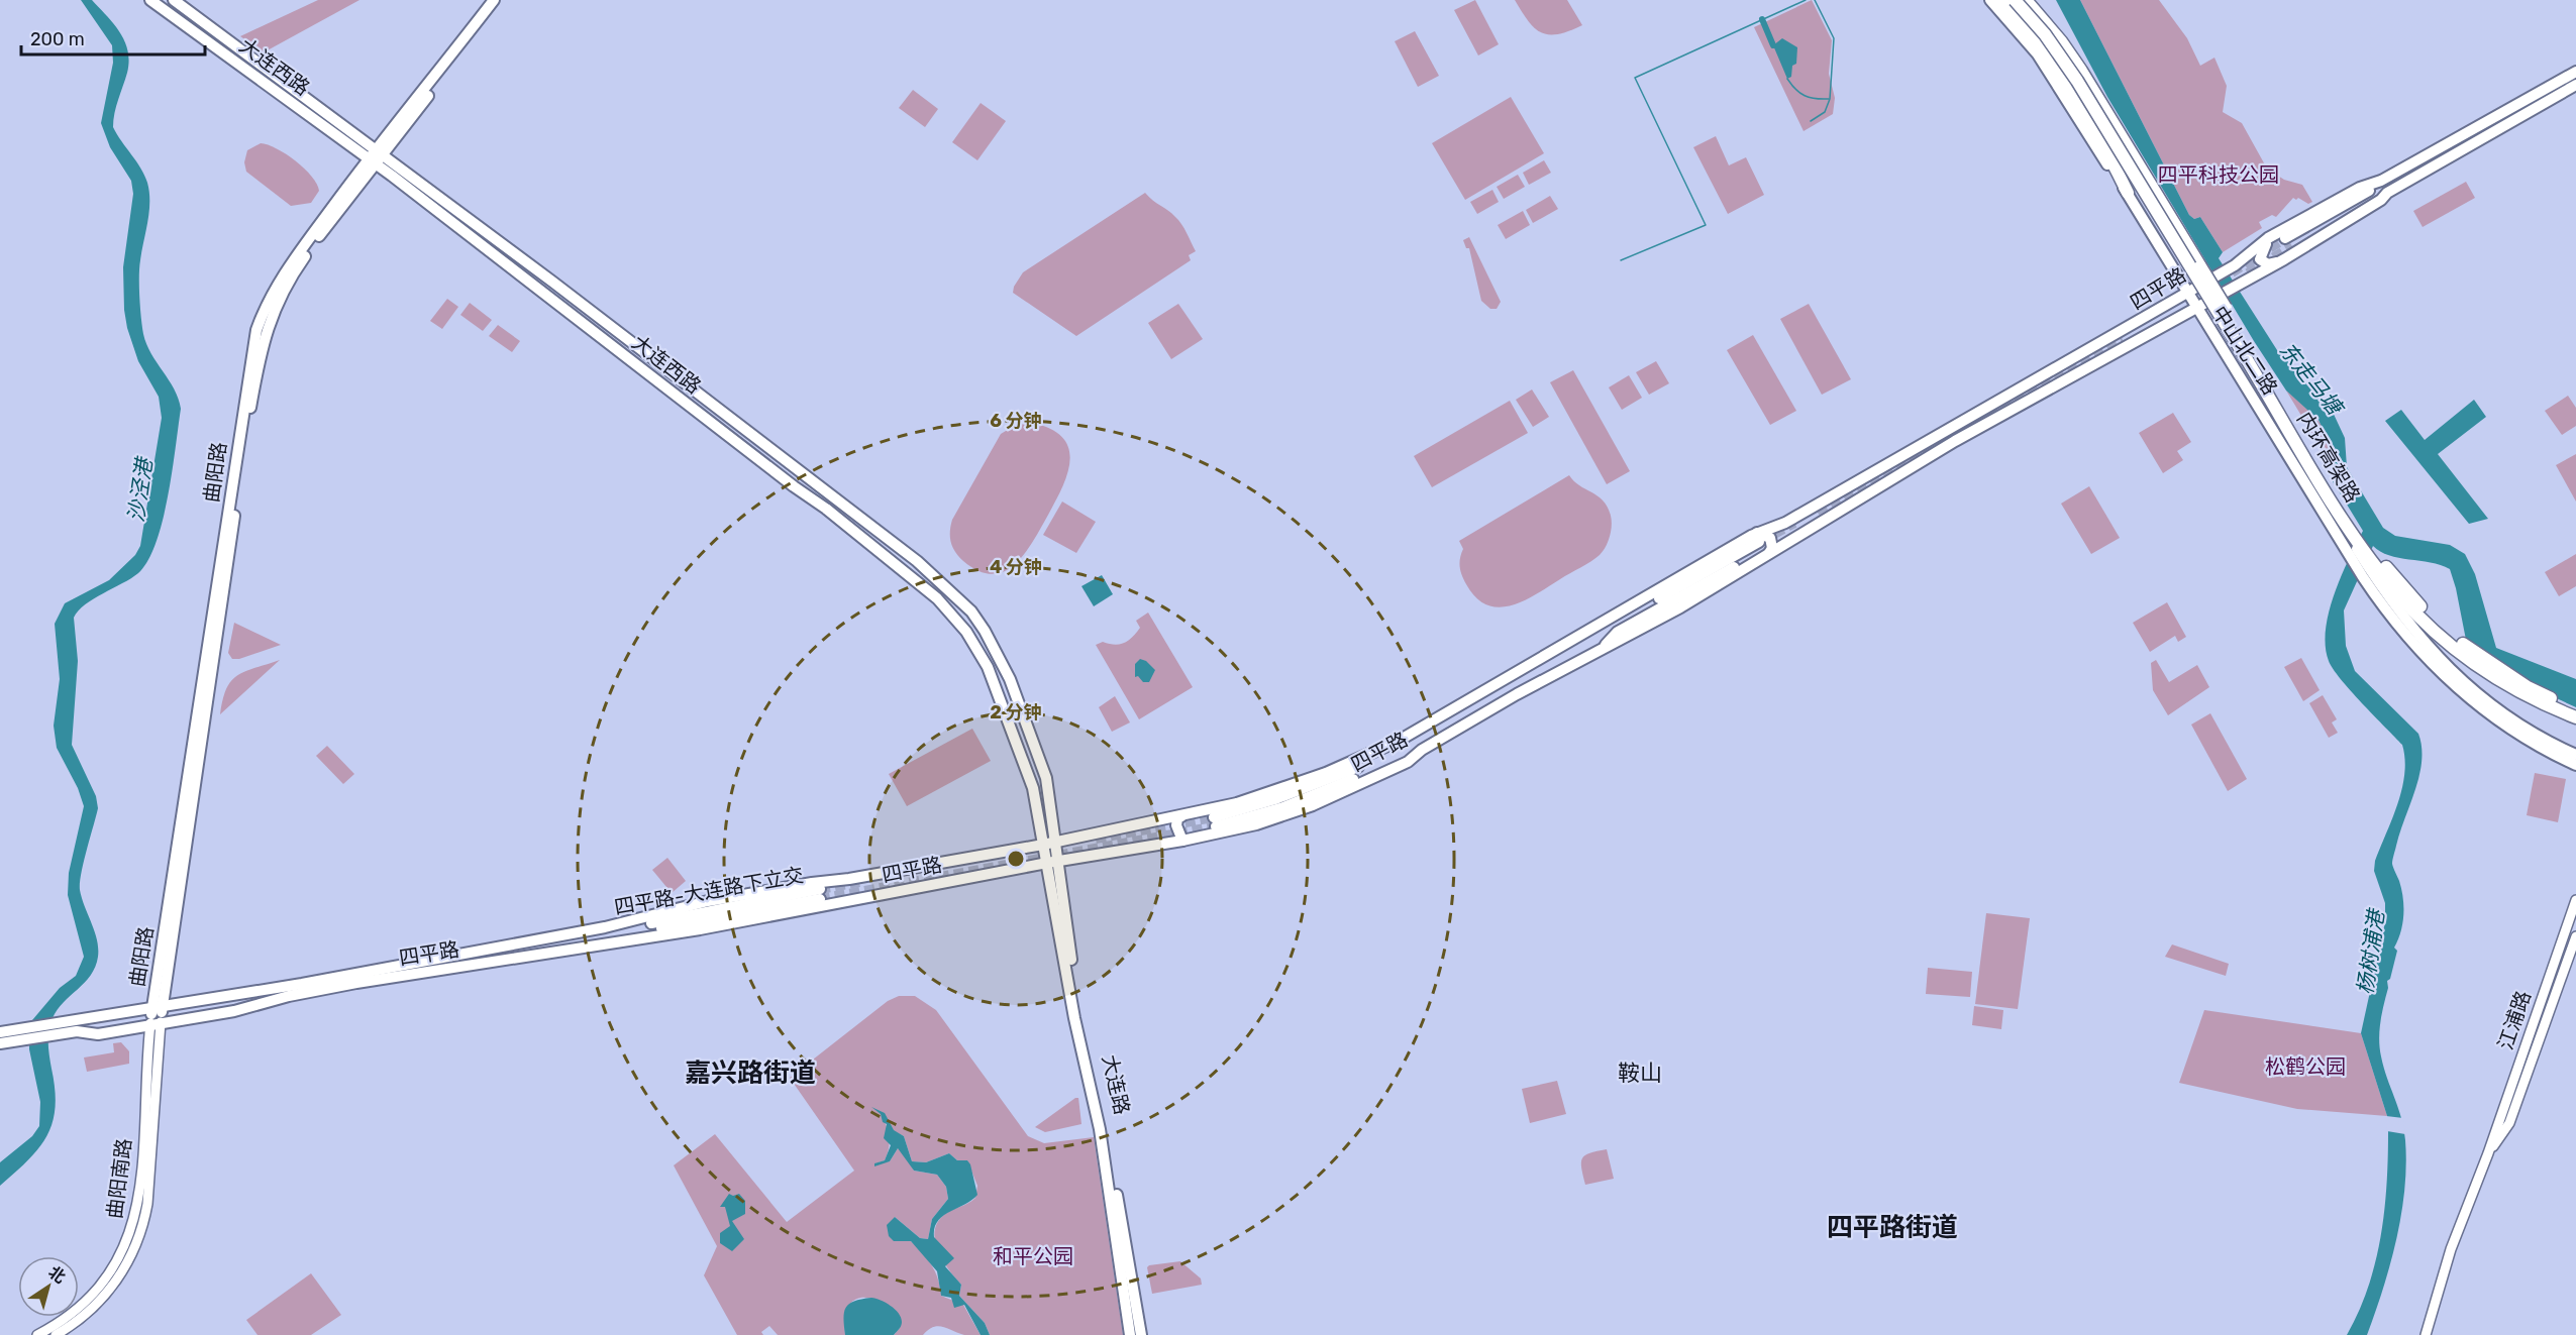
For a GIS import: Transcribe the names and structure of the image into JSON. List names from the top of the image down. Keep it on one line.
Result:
{"streets":{"highway":["内环高架路"],"main road":["大连西路","四平路","中山北二路","曲阳路","四平路-大连路下立交","江浦路","大连路","曲阳南路"]},"crossings":[["大连西路","四平路"],["大连西路","曲阳路"],["大连西路","大连路"],["四平路","中山北二路"],["四平路","曲阳路"],["四平路","四平路-大连路下立交"],["四平路","大连路"],["四平路","曲阳南路"],["中山北二路","内环高架路"],["曲阳路","曲阳南路"]],"districts":["嘉兴路街道","鞍山","四平路街道"],"water":["东走马塘","沙泾港","杨树浦港"],"parks":["四平科技公园","松鹤公园","和平公园"],"scale_bar":"200 m","north":"top right","rings":["6 分钟","4 分钟","2 分钟"]}
